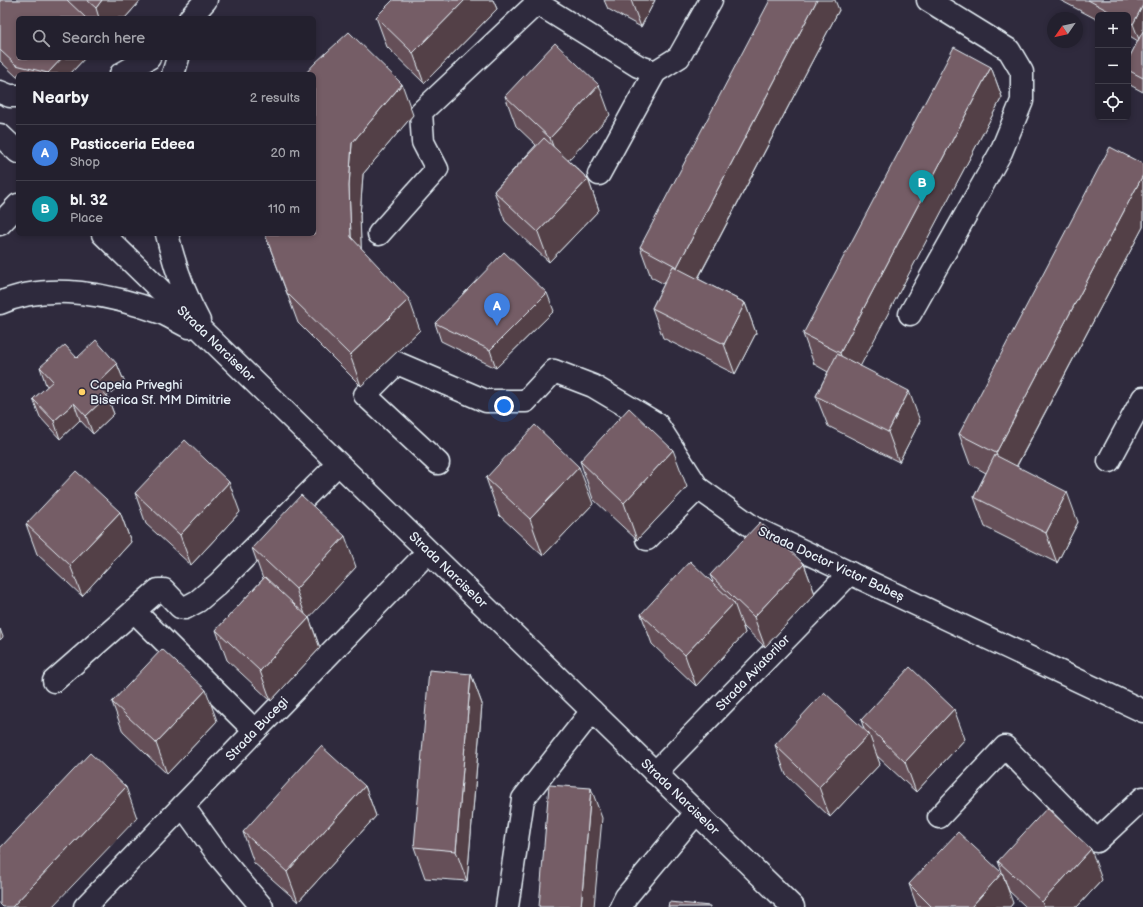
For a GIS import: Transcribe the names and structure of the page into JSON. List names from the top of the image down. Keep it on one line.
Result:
{"streets":{"street":["Strada Narciselor","Strada Doctor Victor Babeș","Strada Aviatorilor","Strada Bucegi"]},"crossings":[["Strada Narciselor","Strada Aviatorilor"],["Strada Narciselor","Strada Bucegi"],["Strada Doctor Victor Babeș","Strada Aviatorilor"]],"places":["Capela Priveghi Biserica Sf. MM Dimitrie"],"north":"bottom left","page":{"map_buttons":["+","−"],"search":"Search here","heading":["Nearby","2 results"],"list":[{"mark":"A","name":"Pasticceria Edeea","note":"Shop","value":"20 m"},{"mark":"B","name":"bl. 32","note":"Place","value":"110 m"}],"pins":["B","A"]}}
